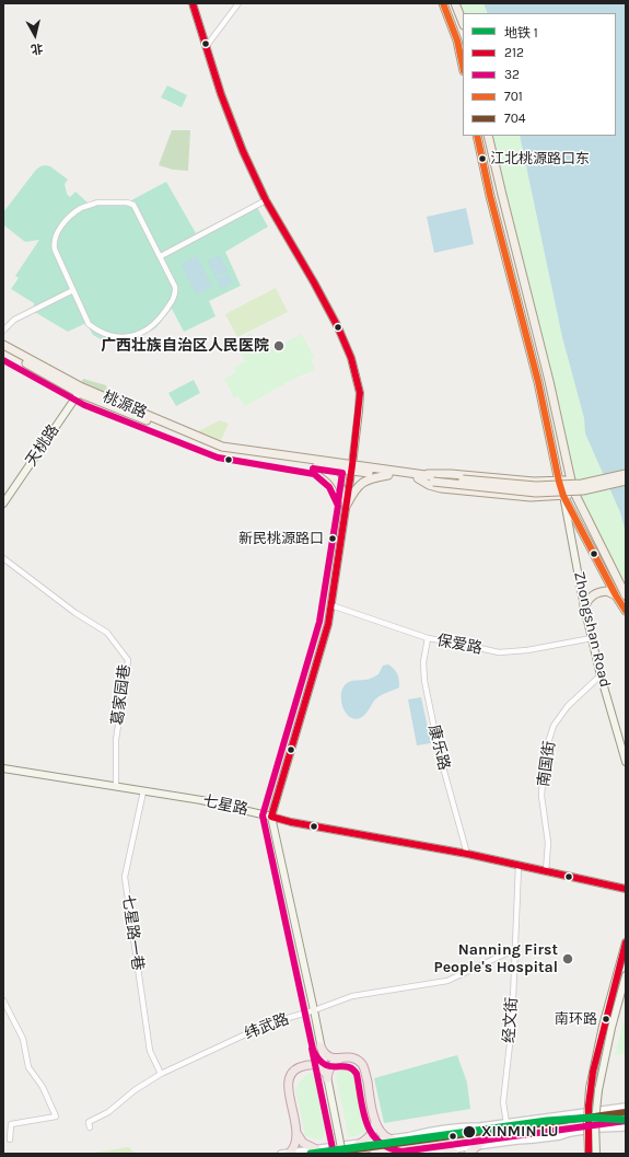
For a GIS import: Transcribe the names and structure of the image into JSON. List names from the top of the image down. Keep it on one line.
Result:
{"streets":{"main road":["桃源路","天桃路","Zhongshan Road","七星路"],"street":["保爱路","葛家园巷","康乐路","南国街","七星路一巷","经文街","纬武路"]},"crossings":[["桃源路","天桃路"],["Zhongshan Road","保爱路"],["Zhongshan Road","南国街"],["保爱路","康乐路"],["葛家园巷","七星路"],["康乐路","七星路"],["南国街","七星路"],["七星路","七星路一巷"],["七星路","经文街"],["七星路一巷","纬武路"],["经文街","纬武路"]],"places":["江北桃源路口东","广西壮族自治区人民医院","新民桃源路口","Nanning First People's Hospital","南环路","XINMIN LU"],"lines":["transit line 212","transit line 701","transit line 32","transit line 704","metro line 1"],"legend":["地铁 1","212","32","701","704"],"north":"bottom"}
